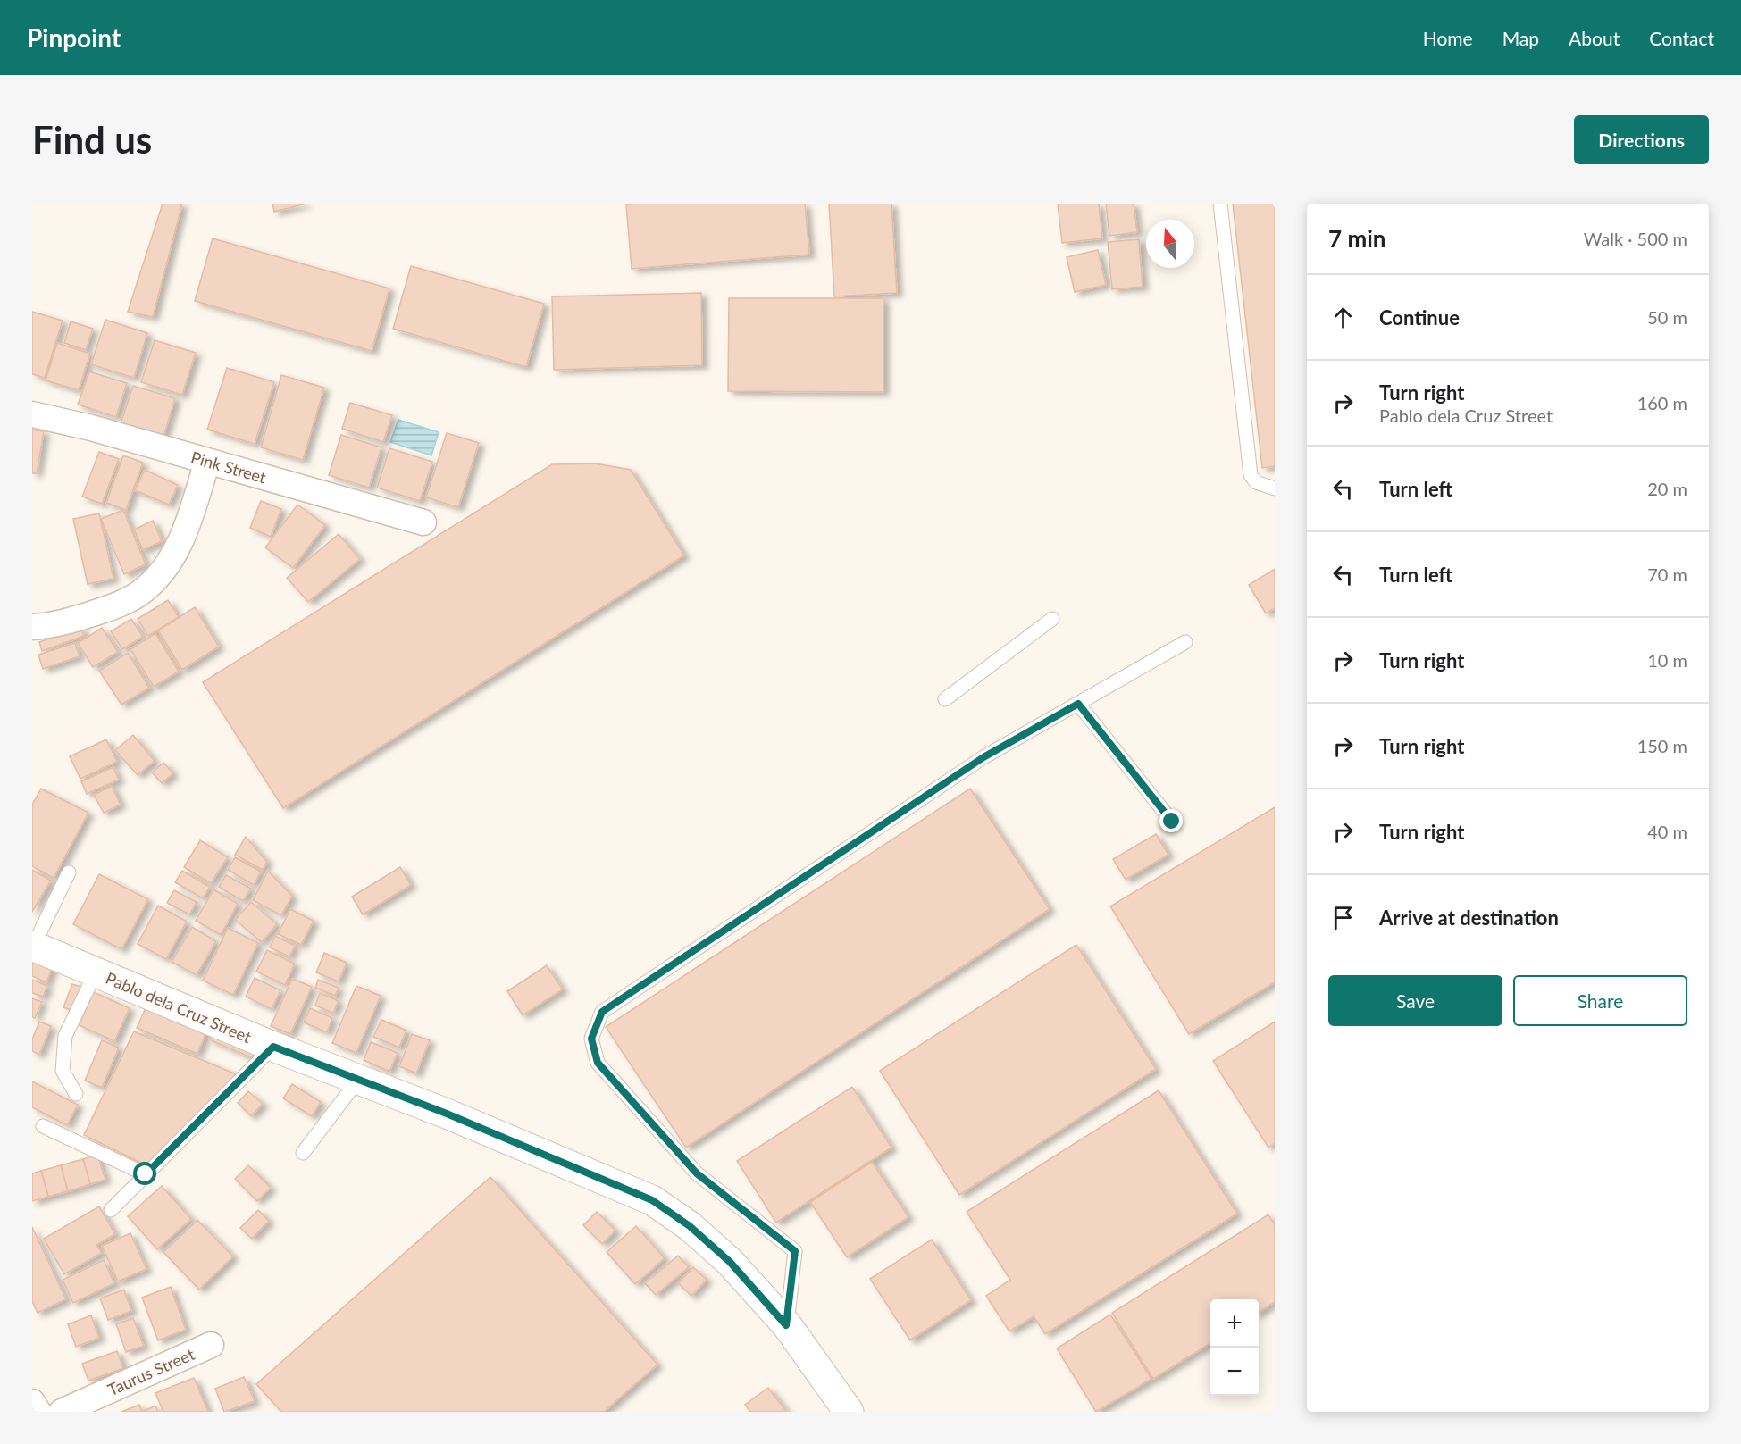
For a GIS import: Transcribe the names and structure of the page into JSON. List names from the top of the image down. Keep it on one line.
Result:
{"streets":{"street":["Pink Street","Pablo dela Cruz Street","Taurus Street"]},"north":"top","page":{"header":"Pinpoint","nav":["Home","Map","About","Contact"],"buttons":["Directions",["Save","Share"]],"title":"Find us","heading":["7 min","Walk · 500 m"],"list":[["Continue","50 m"],["Turn right","Pablo dela Cruz Street","160 m"],["Turn left","20 m"],["Turn left","70 m"],["Turn right","10 m"],["Turn right","150 m"],["Turn right","40 m"],"Arrive at destination"],"map_buttons":["+","−"]}}
